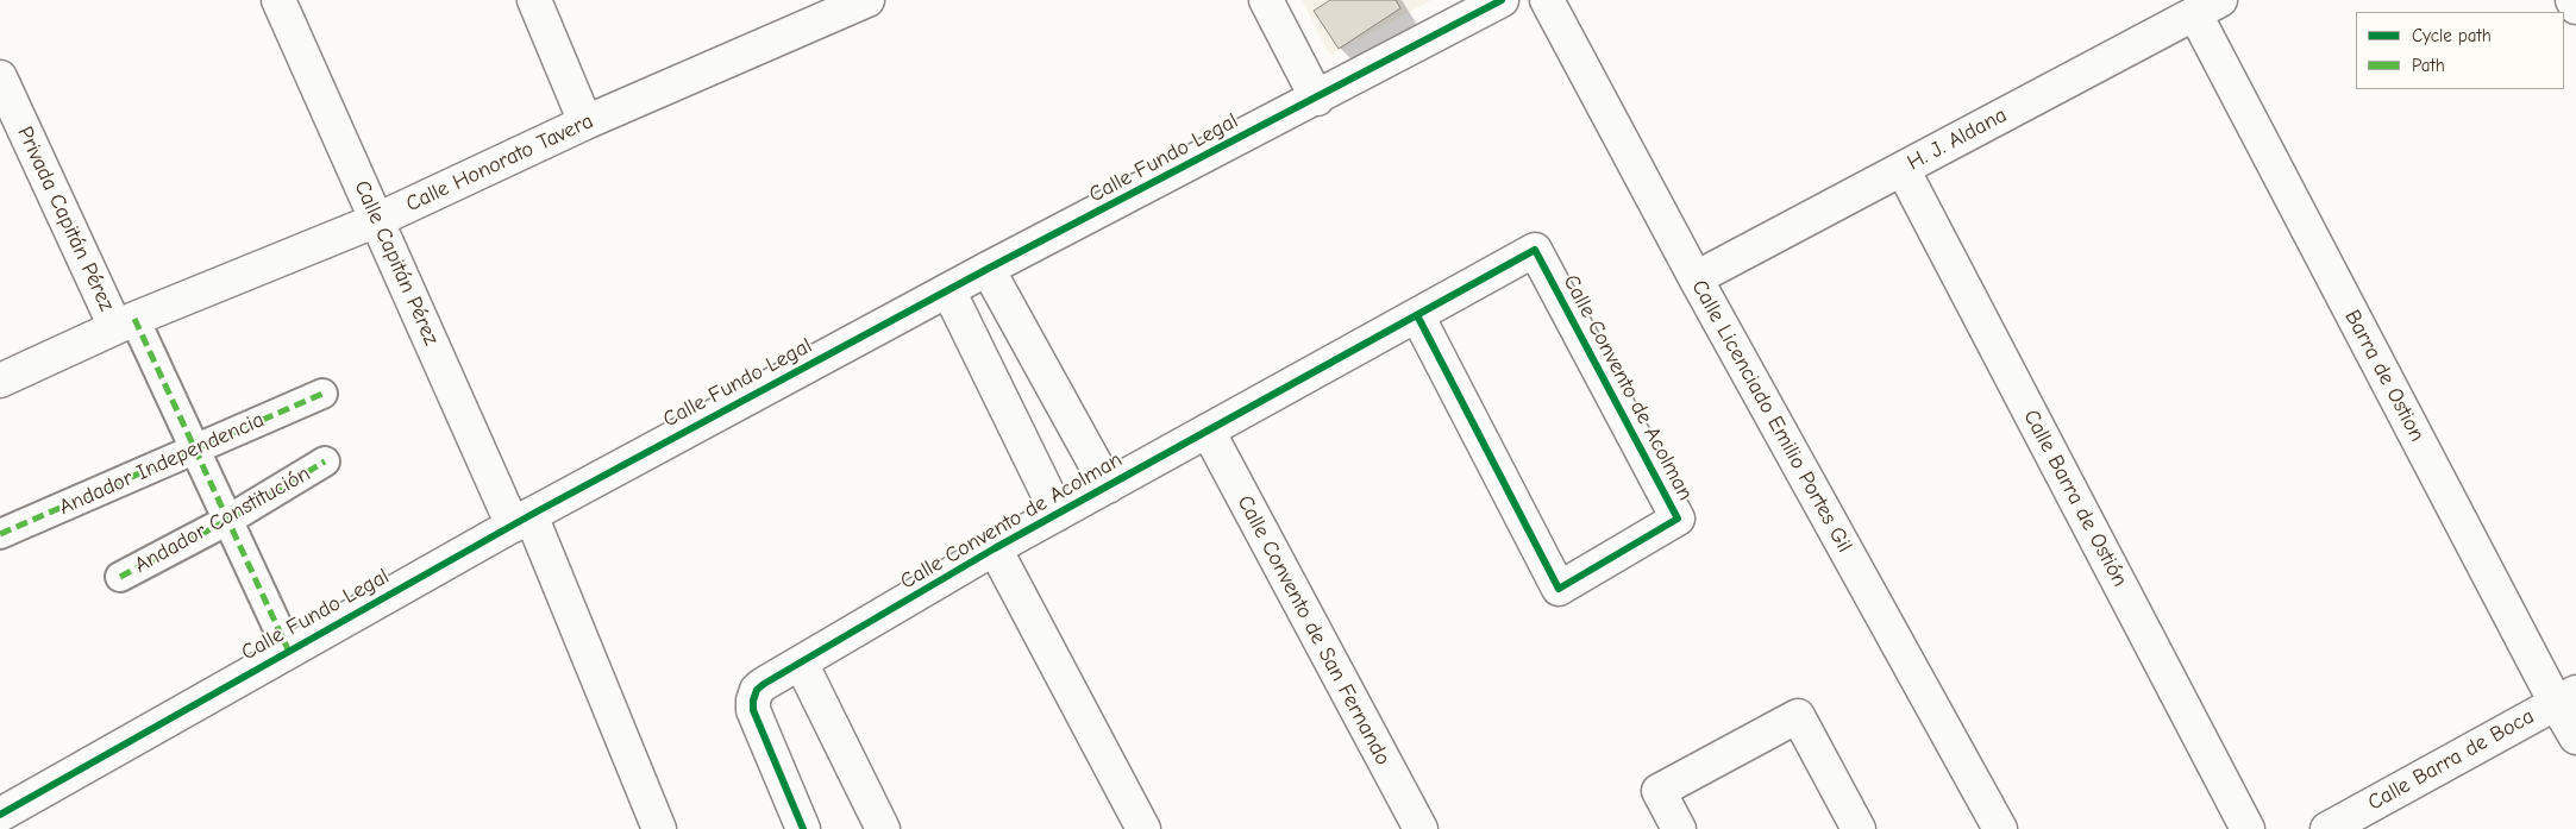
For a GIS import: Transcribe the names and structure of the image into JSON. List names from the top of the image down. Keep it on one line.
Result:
{"streets":{"street":["H. J. Aldana","Calle Fundo Legal","Calle Honorato Tavera","Privada Capitán Pérez","Calle Capitán Pérez","Barra de Ostion","Calle Convento de Acolman","Calle Licenciado Emilio Portes Gil","Andador Independencia","Calle Barra de Ostión","Andador Constitución","Calle Convento de San Fernando","Calle Barra de Boca"]},"crossings":[["H. J. Aldana","Barra de Ostion"],["H. J. Aldana","Calle Licenciado Emilio Portes Gil"],["H. J. Aldana","Calle Barra de Ostión"],["Calle Fundo Legal","Calle Capitán Pérez"],["Calle Honorato Tavera","Privada Capitán Pérez"],["Calle Honorato Tavera","Calle Capitán Pérez"],["Barra de Ostion","Calle Barra de Boca"],["Calle Convento de Acolman","Calle Convento de San Fernando"]],"legend":["Cycle path","Path"]}
